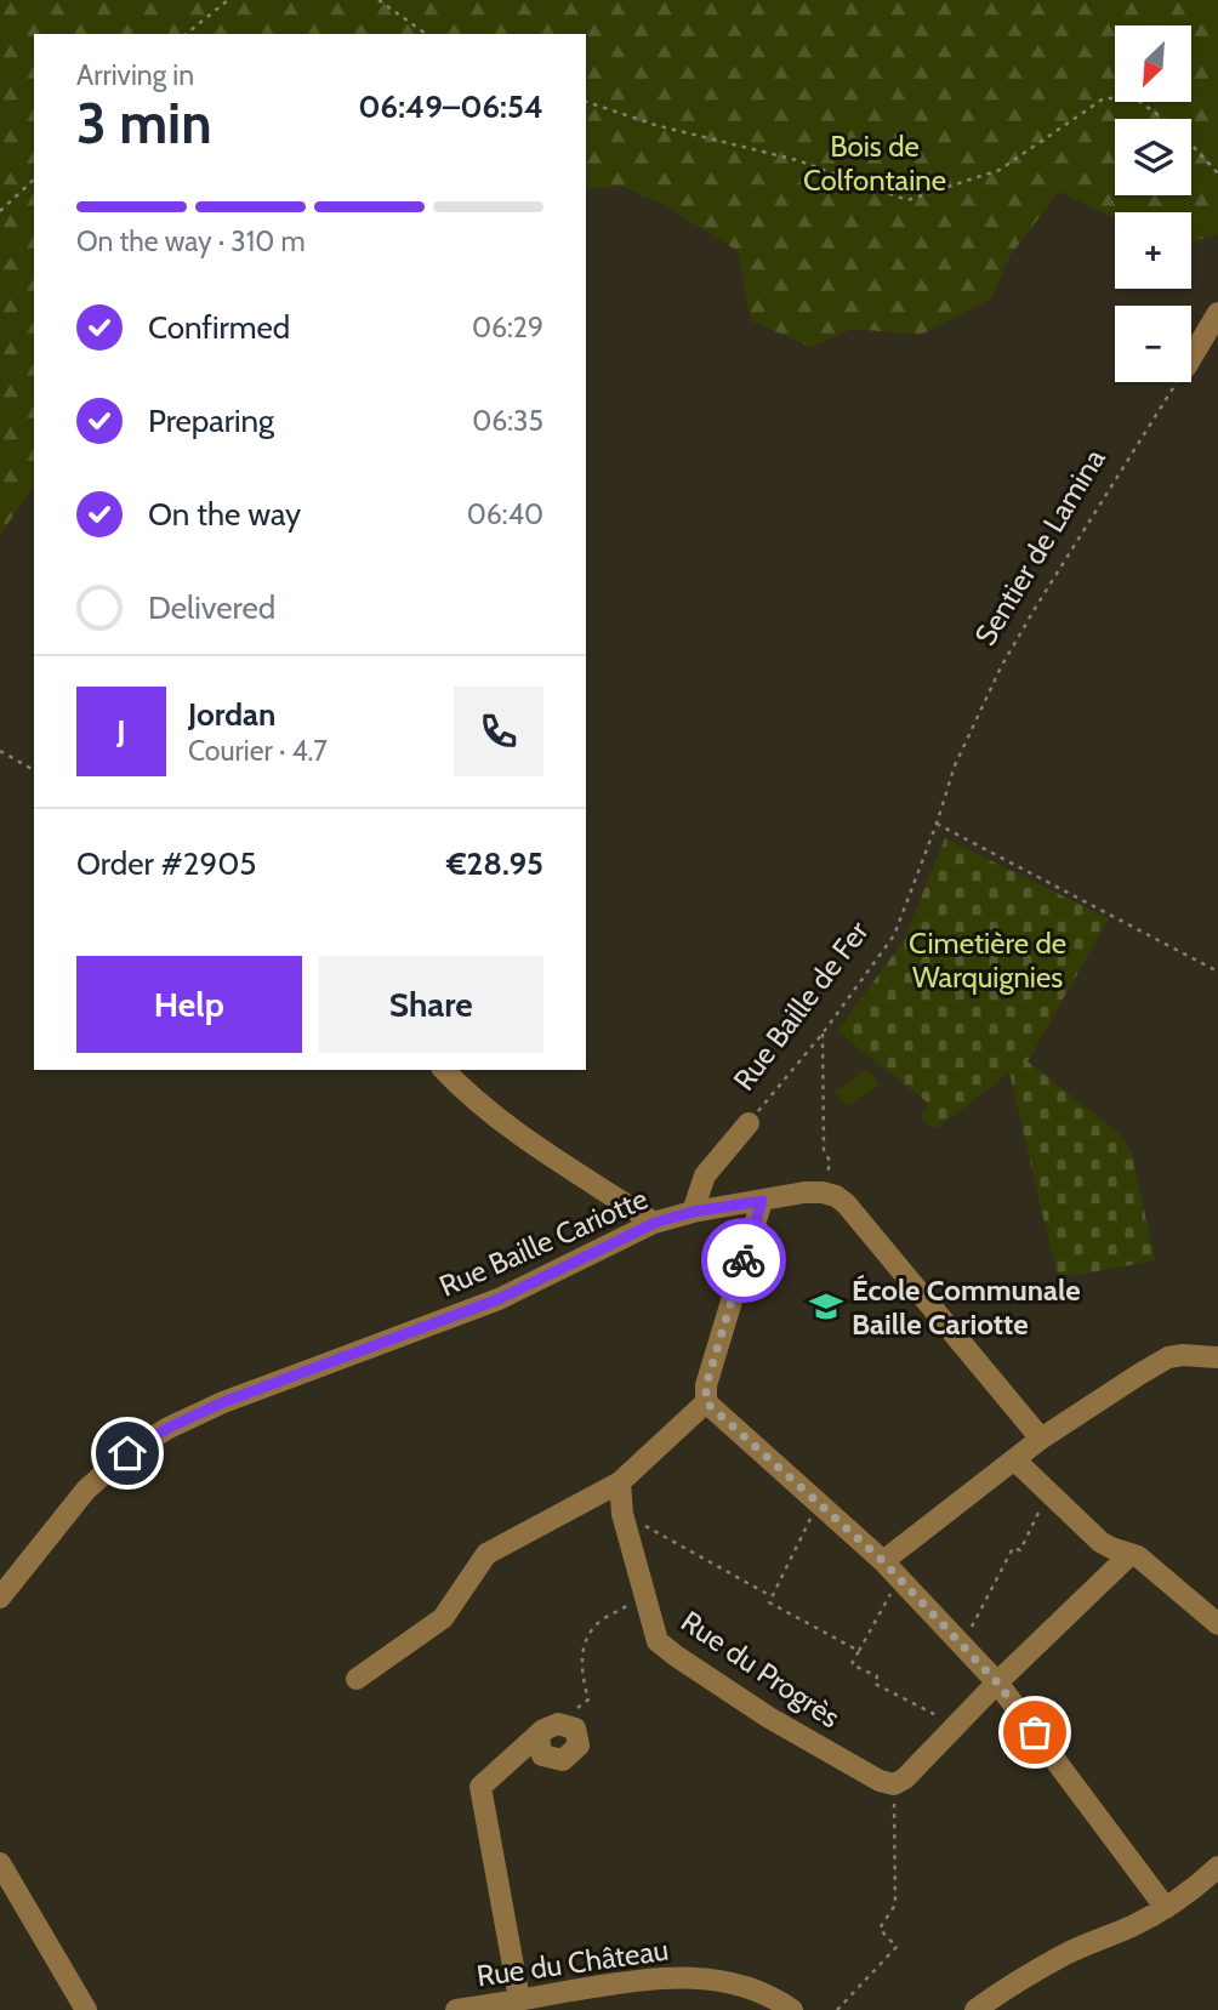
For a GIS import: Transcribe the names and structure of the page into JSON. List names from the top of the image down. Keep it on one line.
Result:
{"streets":{"street":["Rue Baille de Fer","Rue Baille Cariotte","Rue du Progrès","Rue du Château"],"path":["Sentier de Lamina"]},"crossings":[["Sentier de Lamina","Rue Baille de Fer"],["Rue Baille de Fer","Rue Baille Cariotte"]],"parks":["Bois de Colfontaine","Cimetière de Warquignies"],"places":{"school or university":["École Communale Baille Cariotte"]},"north":"bottom left","page":{"map_buttons":["+","−"],"heading":["3 min","Arriving in","06:49–06:54"],"panel":["Jordan","Courier · 4.7","Order #2905","€28.95"],"bar":"On the way · 310 m","list":[["Confirmed","06:29"],["Preparing","06:35"],["On the way","06:40"],"Delivered"],"round":"J","buttons":["Help","Share"]}}
